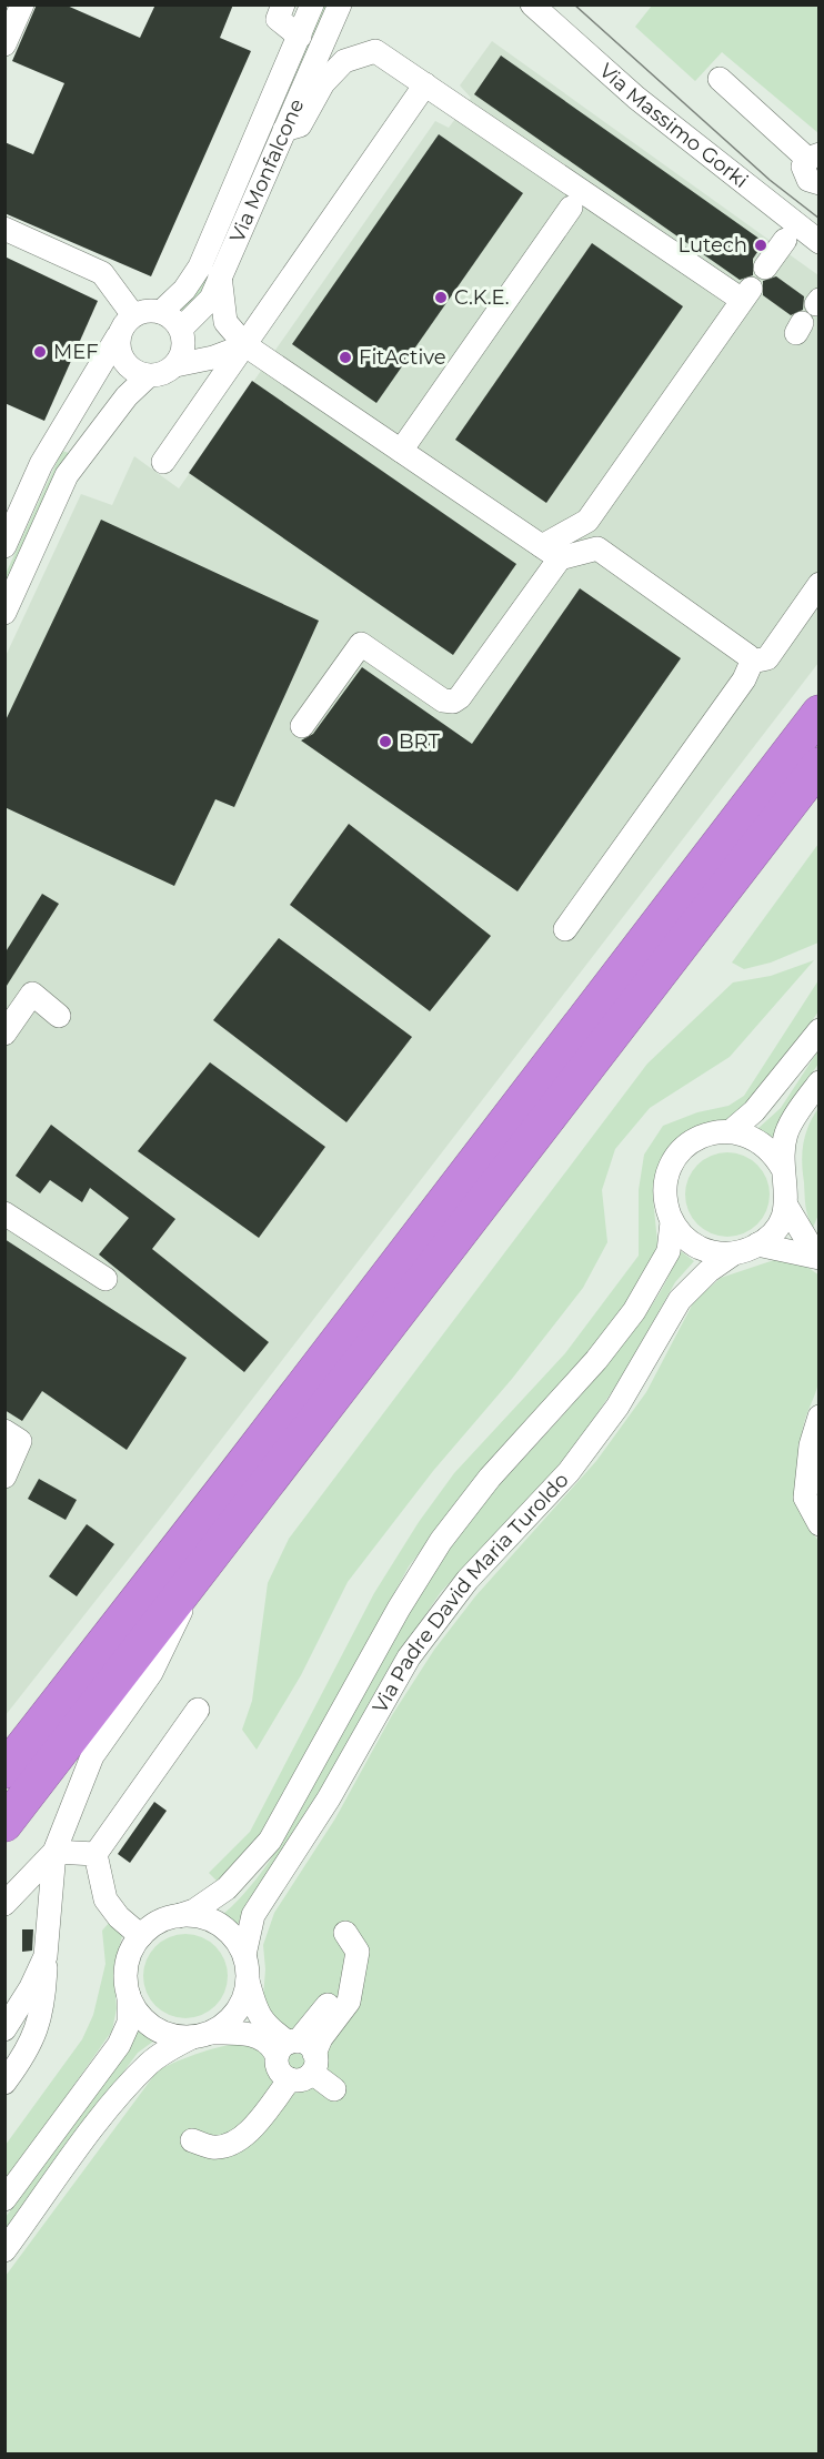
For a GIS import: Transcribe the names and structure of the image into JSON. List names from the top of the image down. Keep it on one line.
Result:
{"streets":{"street":["Via Massimo Gorki","Via Monfalcone","Via Padre David Maria Turoldo"]},"places":["Lutech","C.K.E.","MEF","FitActive","BRT"]}
